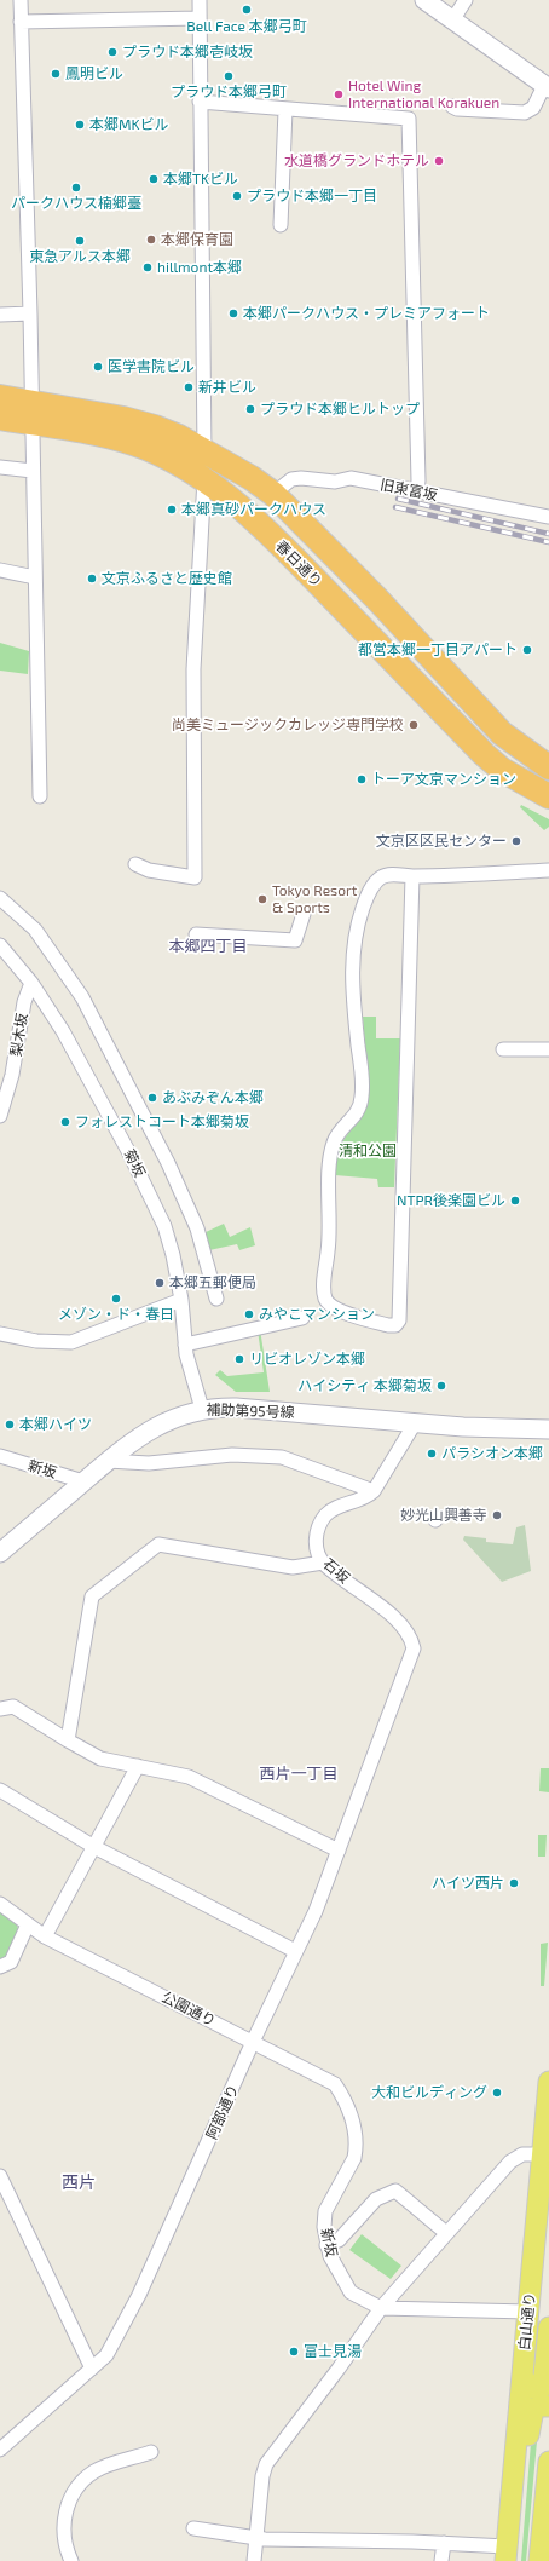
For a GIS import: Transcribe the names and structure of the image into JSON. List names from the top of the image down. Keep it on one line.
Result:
{"streets":{"highway":["春日通り"],"main road":["白山通り"],"street":["旧東富坂","梨木坂","菊坂","補助第95号線","新坂","石坂","公園通り","阿部通り"]},"crossings":[["旧東富坂","春日通り"],["梨木坂","菊坂"],["菊坂","補助第95号線"],["補助第95号線","新坂"],["補助第95号線","石坂"],["新坂","公園通り"],["石坂","阿部通り"],["公園通り","阿部通り"]],"districts":["本郷四丁目","西片一丁目","西片"],"parks":["清和公園"],"places":["Bell Face 本郷弓町","プラウド本郷壱岐坂","鳳明ビル","プラウド本郷弓町","Hotel Wing International Korakuen","本郷MKビル","水道橋グランドホテル","本郷TKビル","パークハウス楠郷臺","プラウド本郷一丁目","本郷保育園","東急アルス本郷","hillmont本郷","本郷パークハウス・プレミアフォート","医学書院ビル","新井ビル","プラウド本郷ヒルトップ","本郷真砂パークハウス","文京ふるさと歴史館","都営本郷一丁目アパート","尚美ミュージックカレッジ専門学校","トーア文京マンション","文京区区民センター","Tokyo Resort & Sports","あぶみぞん本郷","フォレストコート本郷菊坂","NTPR後楽園ビル","本郷五郵便局","メゾン・ド・春日","みやこマンション","リビオレゾン本郷","ハイシティ 本郷菊坂","本郷ハイツ","パラシオン本郷","妙光山興善寺","ハイツ西片","大和ビルディング","富士見湯"]}
